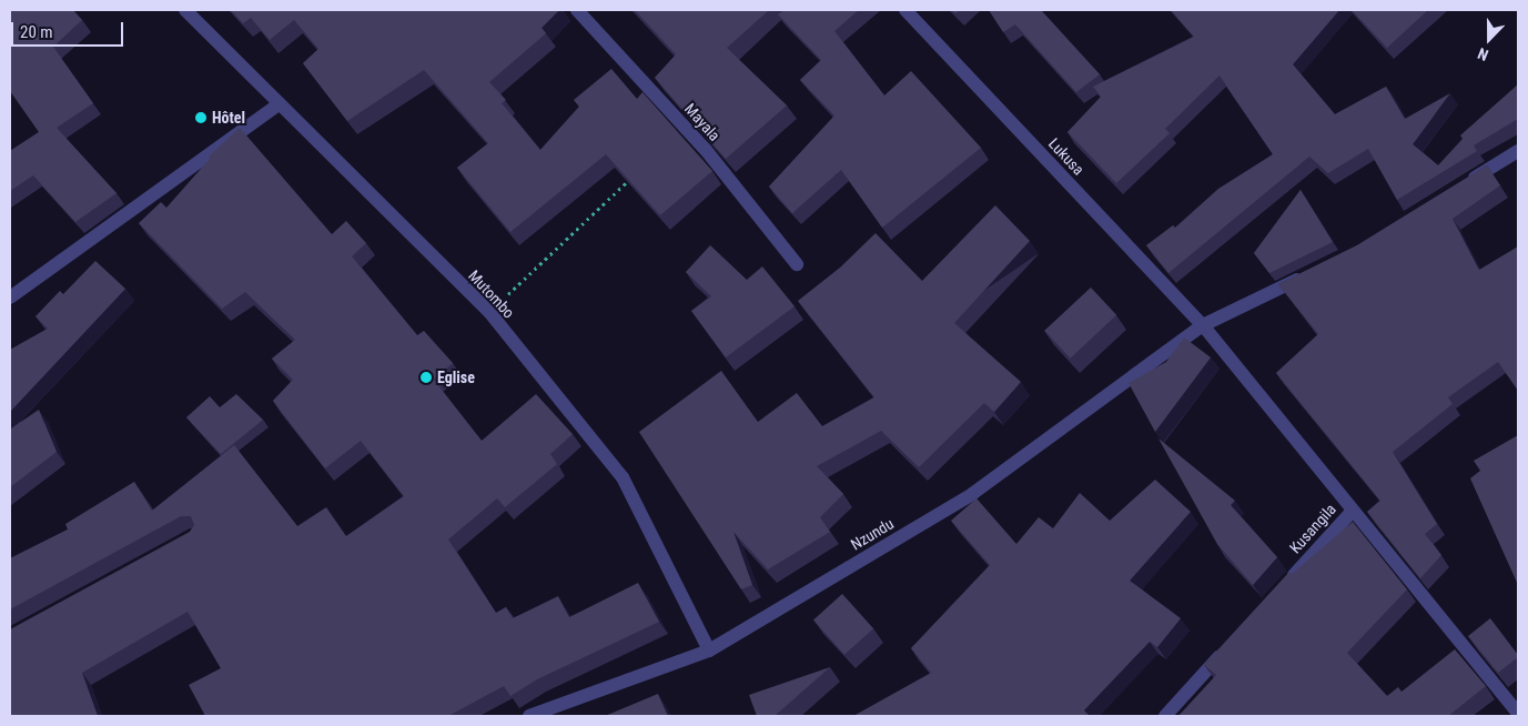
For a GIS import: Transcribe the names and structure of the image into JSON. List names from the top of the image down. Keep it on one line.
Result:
{"streets":{"street":["Mayala","Lukusa","Mutombo","Kusangila","Nzundu"]},"crossings":[["Lukusa","Kusangila"],["Lukusa","Nzundu"],["Mutombo","Nzundu"]],"places":["Hôtel","Eglise"],"scale_bar":"20 m","north":"bottom"}
